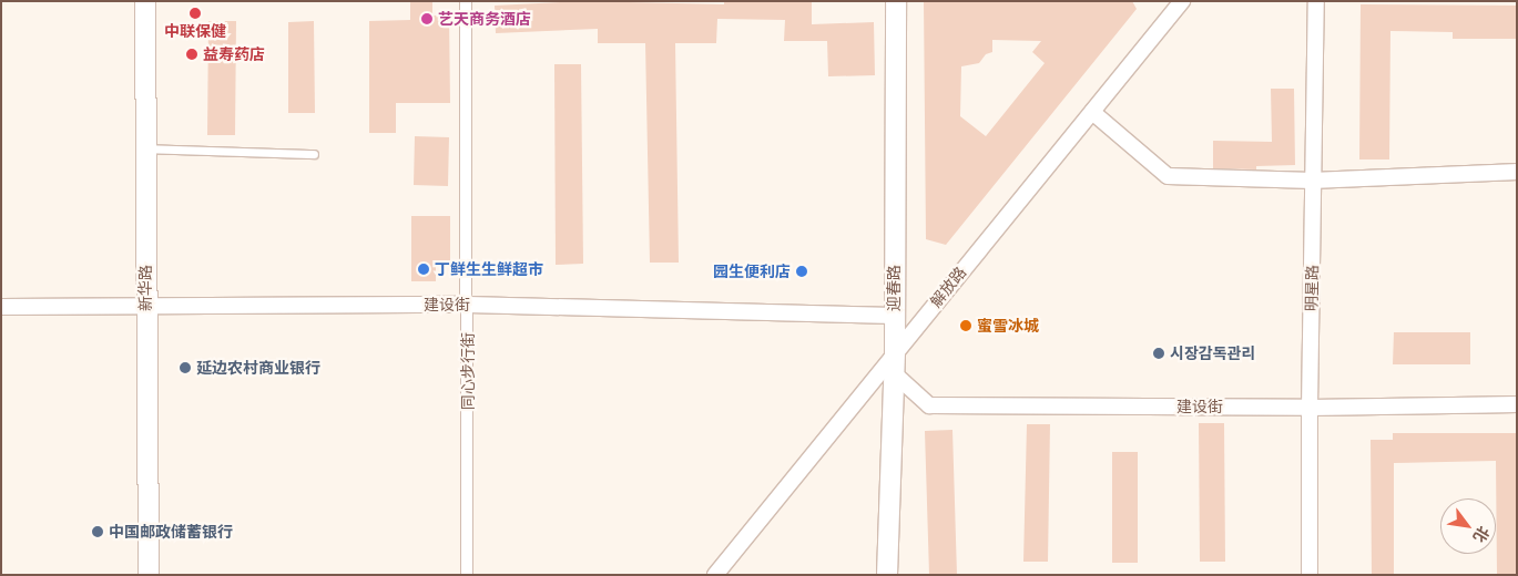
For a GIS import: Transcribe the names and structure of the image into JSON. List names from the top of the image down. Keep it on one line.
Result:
{"streets":{"street":["解放路","新华路","迎春路","明星路","建设街","同心步行街"]},"crossings":[["解放路","迎春路"],["新华路","建设街"],["迎春路","建设街"],["明星路","建设街"],["建设街","同心步行街"]],"places":["中联保健","艺天商务酒店","益寿药店","丁鲜生生鲜超市","园生便利店","蜜雪冰城","시장감독관리","延边农村商业银行","中国邮政储蓄银行"],"north":"bottom right"}
